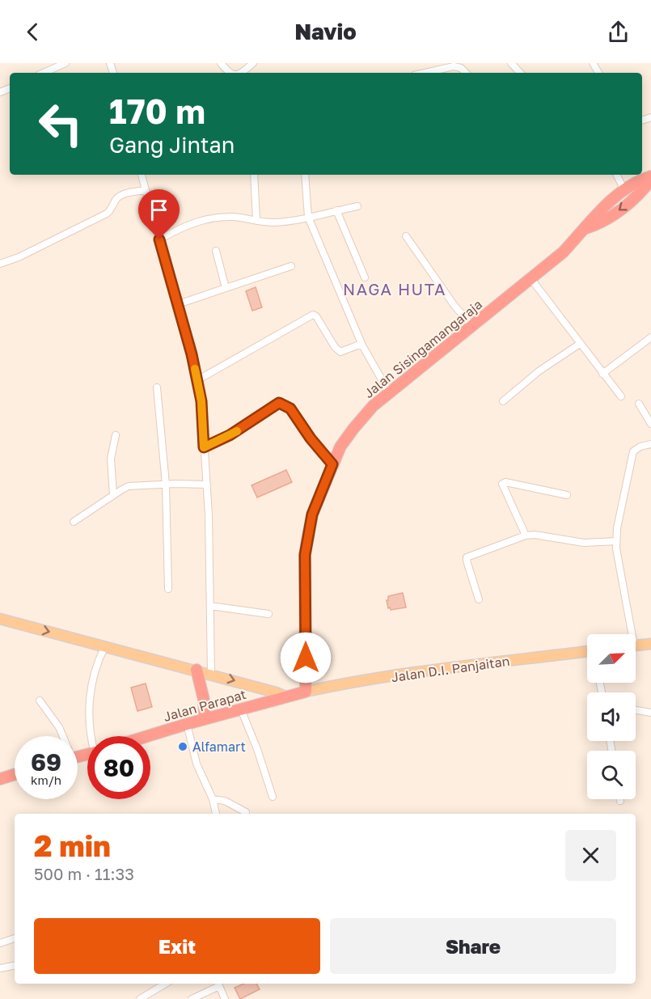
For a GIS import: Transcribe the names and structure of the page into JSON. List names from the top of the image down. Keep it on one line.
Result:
{"streets":{"highway":["Jalan Sisingamangaraja","Jalan Parapat"],"main road":["Jalan D.I. Panjaitan"]},"crossings":[["Jalan Sisingamangaraja","Jalan D.I. Panjaitan"],["Jalan Sisingamangaraja","Jalan Parapat"],["Jalan D.I. Panjaitan","Jalan Parapat"]],"districts":["NAGA HUTA"],"places":["Alfamart"],"north":"top right","page":{"header":"Navio","turn":["170 m","Gang Jintan"],"speed":"69 km/h","limit":"80","heading":["2 min","500 m · 11:33"],"buttons":["Exit","Share"]}}
